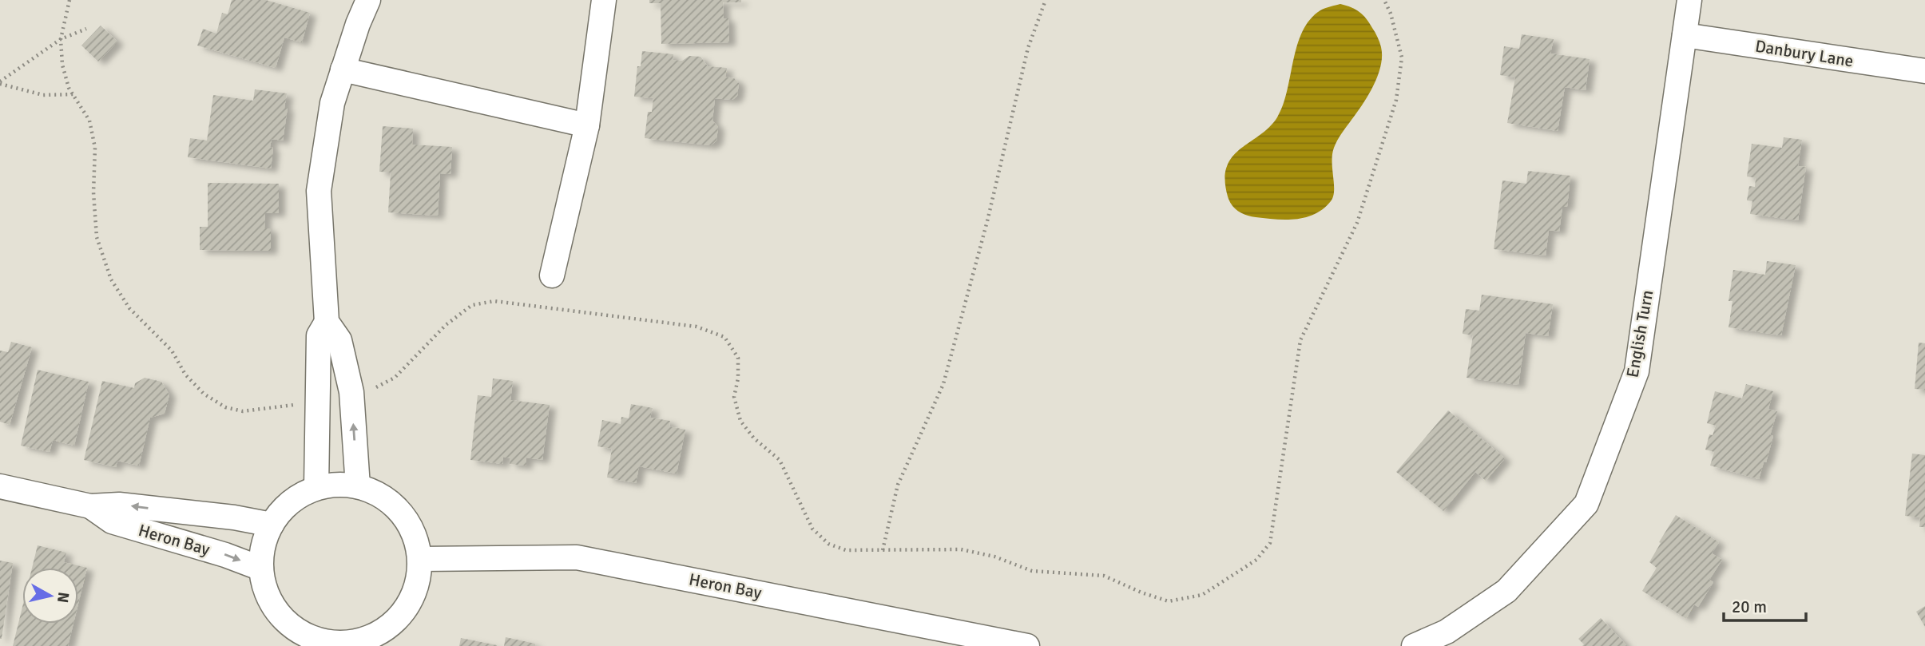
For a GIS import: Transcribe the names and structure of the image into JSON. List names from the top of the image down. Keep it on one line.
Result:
{"streets":{"street":["Danbury Lane","English Turn","Heron Bay"]},"crossings":[["Danbury Lane","English Turn"]],"scale_bar":"20 m","north":"right"}
